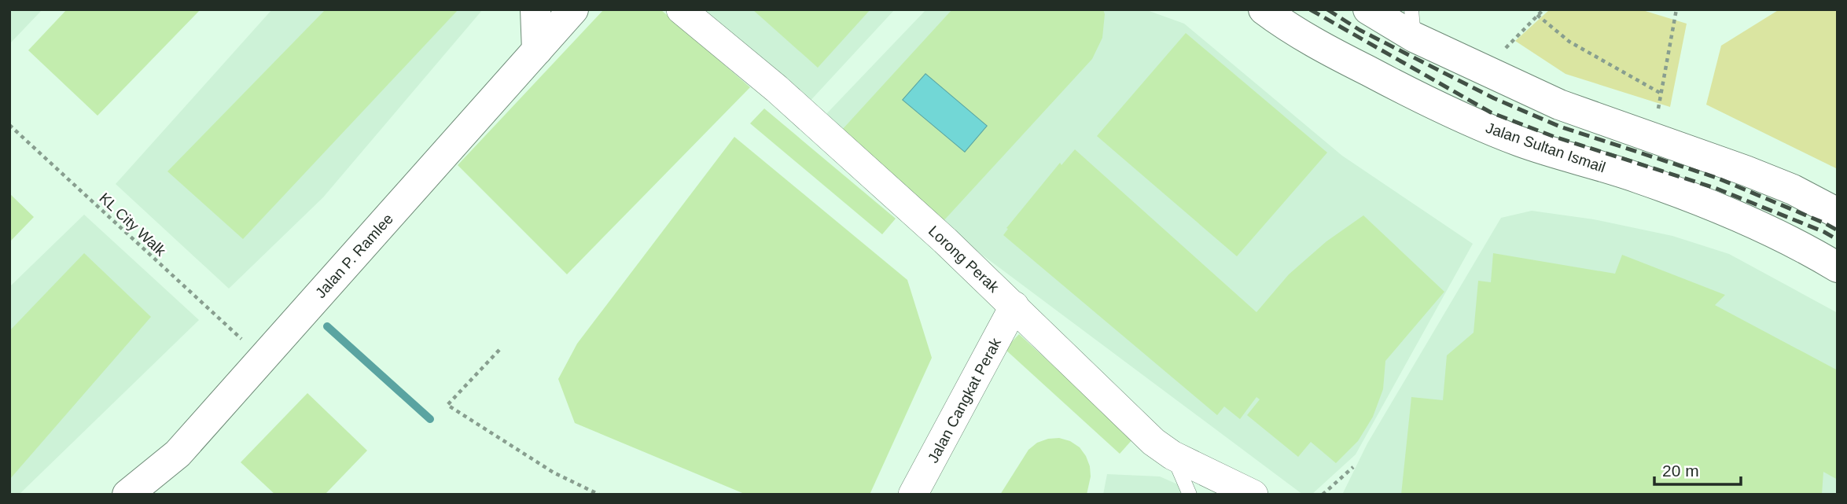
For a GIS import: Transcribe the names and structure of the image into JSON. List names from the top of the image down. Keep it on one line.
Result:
{"streets":{"main road":["Jalan Sultan Ismail","Jalan P. Ramlee"],"street":["Lorong Perak","Jalan Cangkat Perak"],"path":["KL City Walk"]},"crossings":[["Lorong Perak","Jalan Cangkat Perak"]],"scale_bar":"20 m"}
